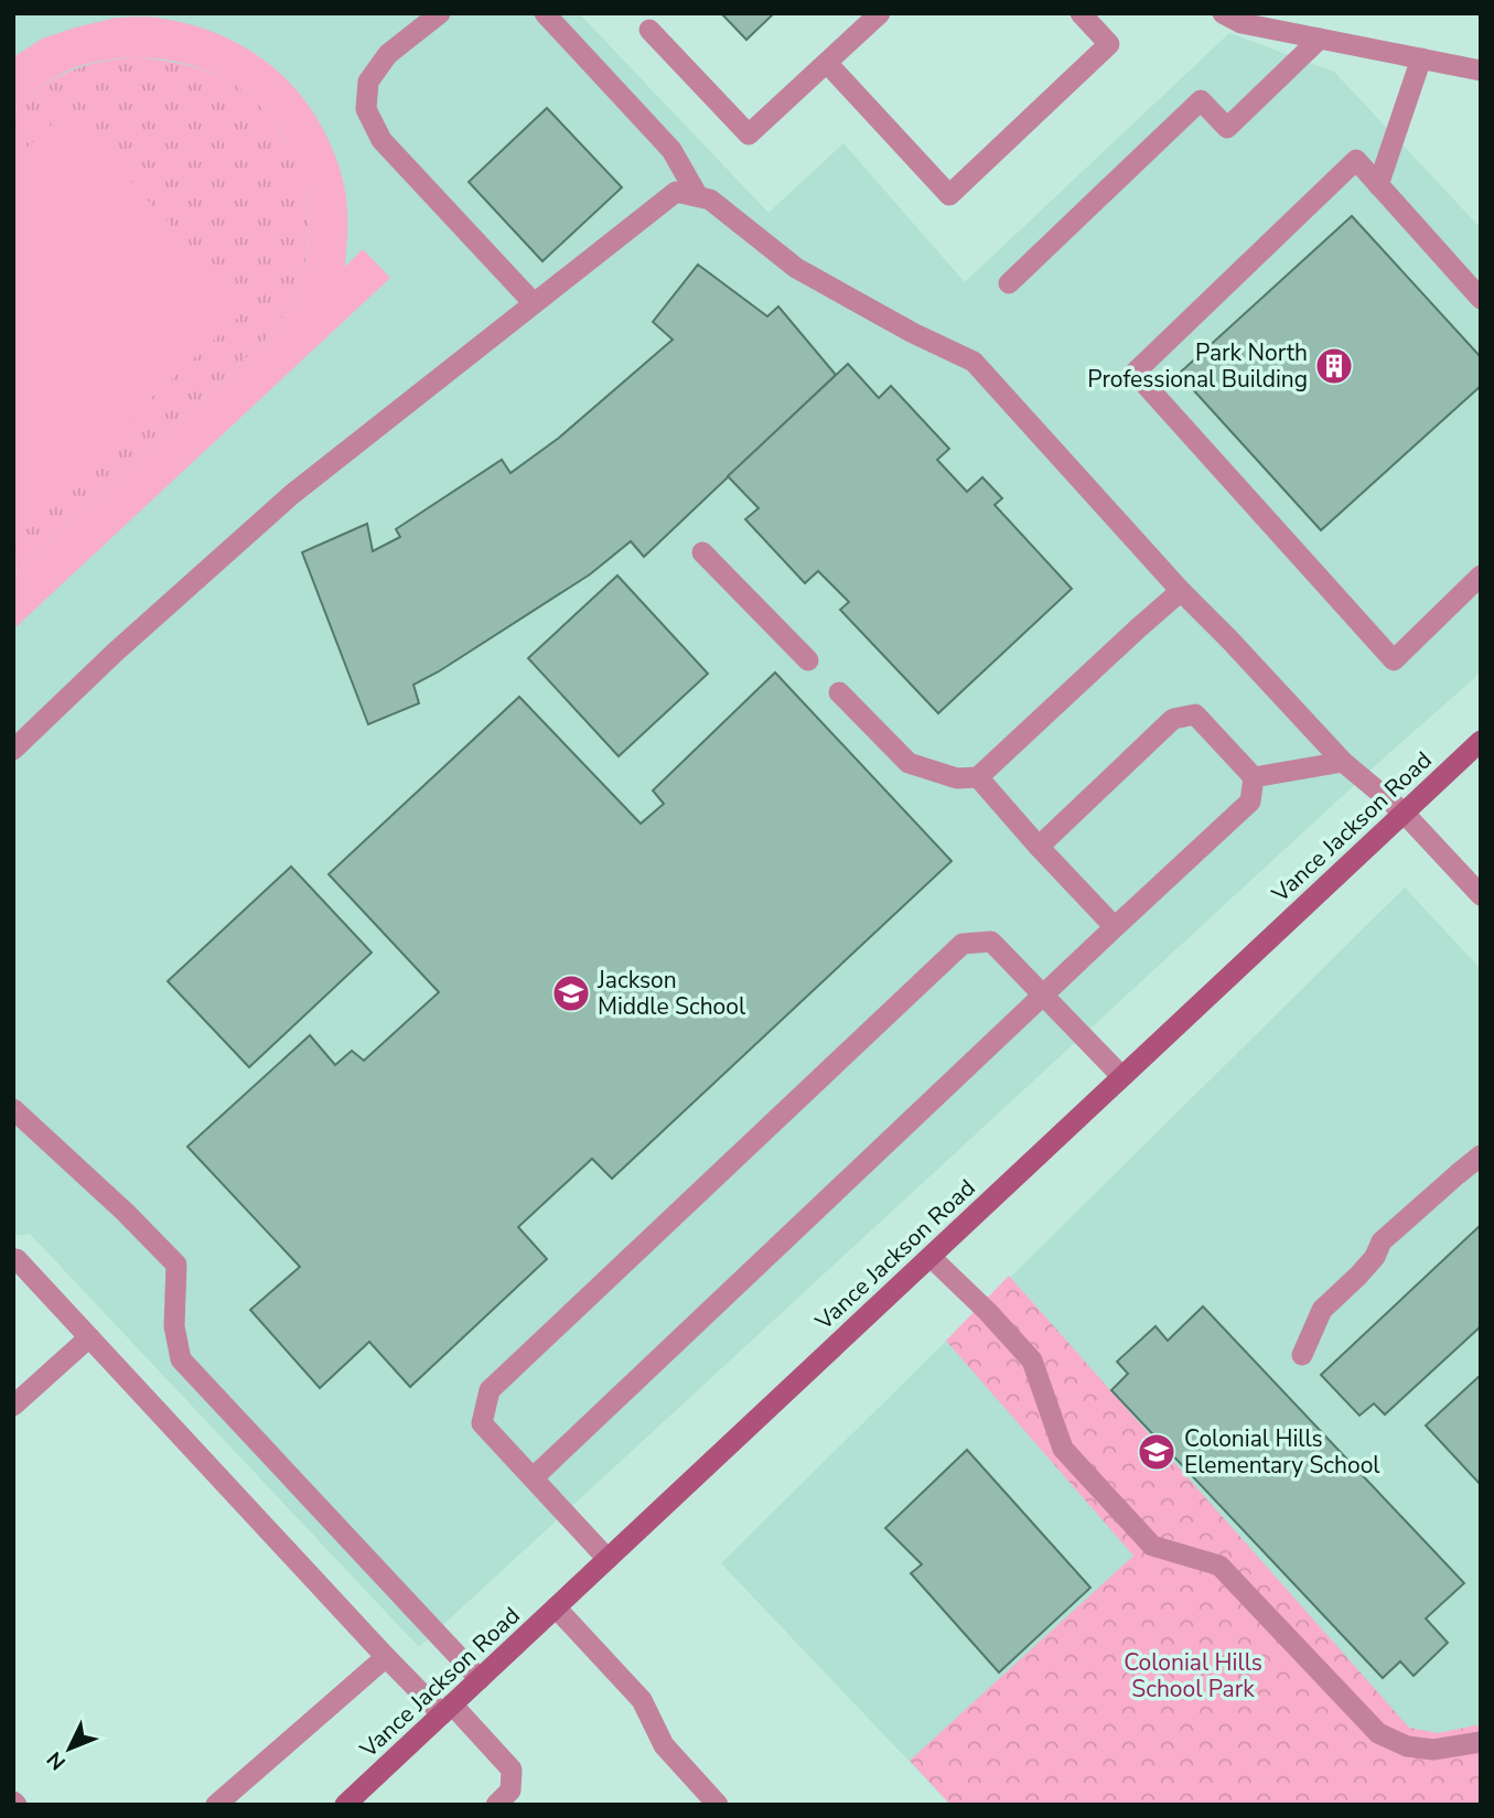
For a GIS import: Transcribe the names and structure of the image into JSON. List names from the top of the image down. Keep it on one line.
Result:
{"streets":{"main road":["Vance Jackson Road"]},"parks":["Colonial Hills School Park"],"places":{"building":["Park North Professional Building"],"school or university":["Jackson Middle School","Colonial Hills Elementary School"]},"north":"bottom left"}
